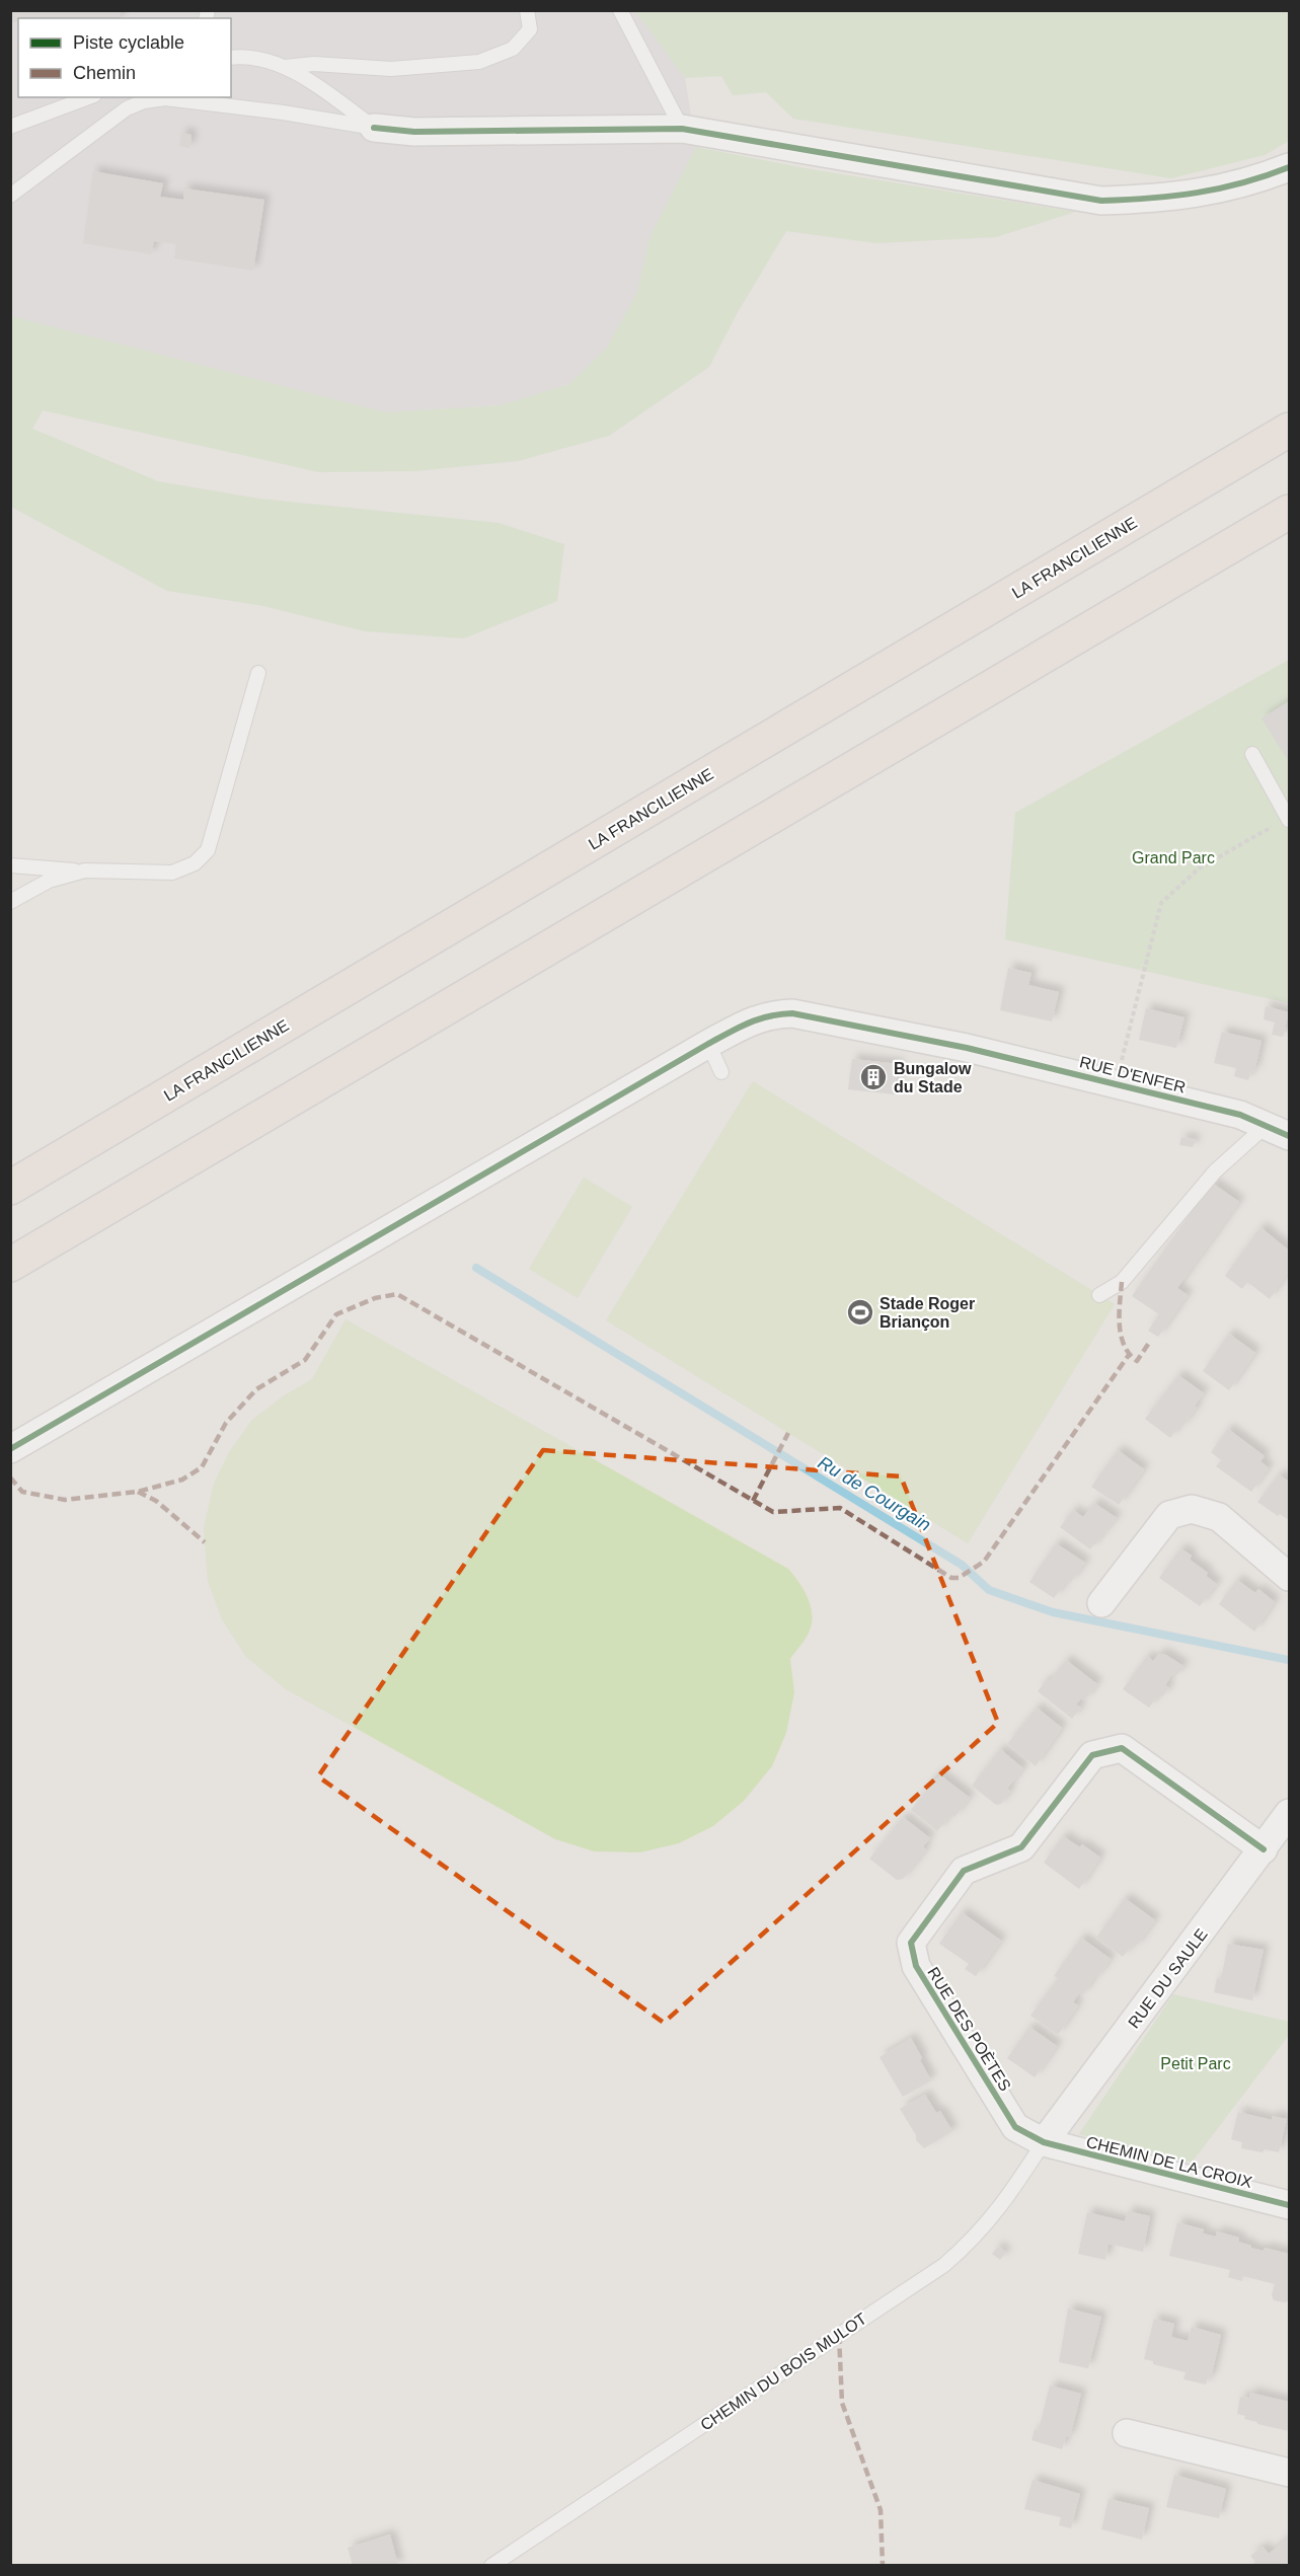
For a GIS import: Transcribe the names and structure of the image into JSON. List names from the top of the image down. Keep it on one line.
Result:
{"streets":{"highway":["LA FRANCILIENNE"],"street":["RUE D'ENFER","RUE DU SAULE","RUE DES POÈTES","CHEMIN DE LA CROIX"],"lane":["CHEMIN DU BOIS MULOT"]},"crossings":[["RUE DU SAULE","RUE DES POÈTES"],["RUE DU SAULE","CHEMIN DE LA CROIX"],["RUE DU SAULE","CHEMIN DU BOIS MULOT"],["RUE DES POÈTES","CHEMIN DE LA CROIX"],["RUE DES POÈTES","CHEMIN DU BOIS MULOT"],["CHEMIN DE LA CROIX","CHEMIN DU BOIS MULOT"]],"water":["Ru de Courgain"],"parks":["Grand Parc","Petit Parc"],"places":{"building":["Bungalow du Stade"],"sports":["Stade Roger Briançon"]},"legend":["Piste cyclable","Chemin"]}
